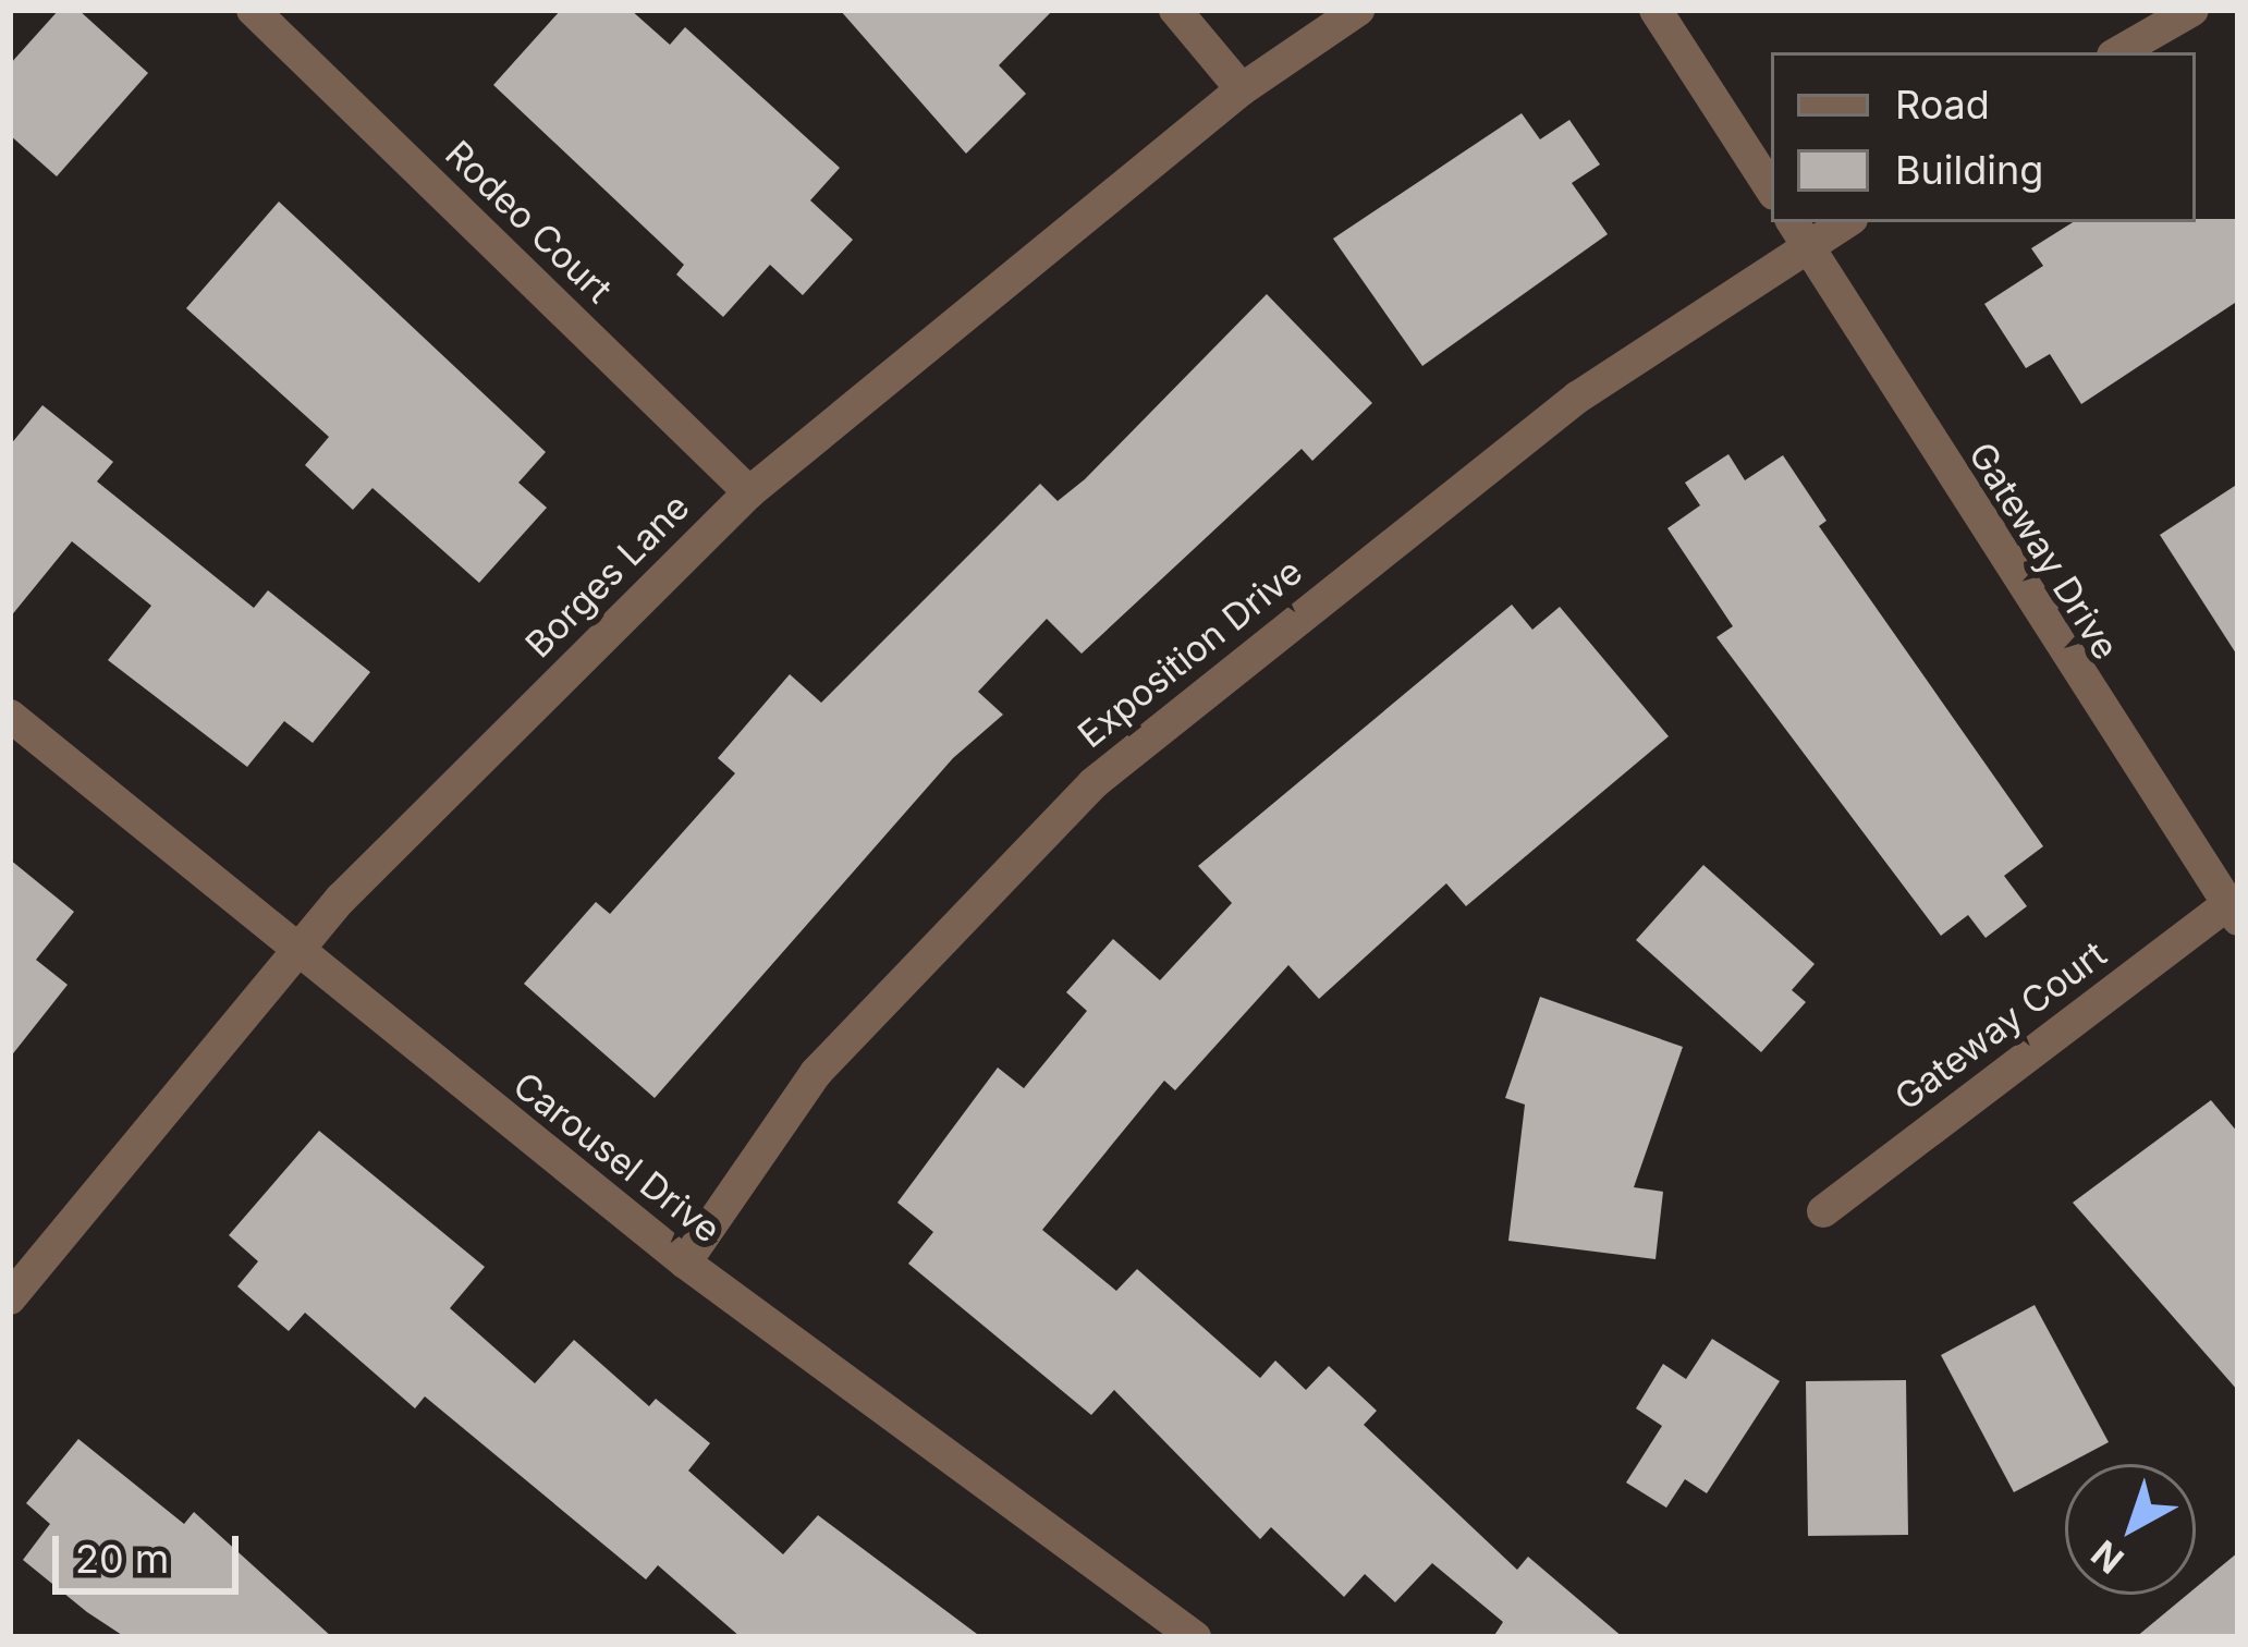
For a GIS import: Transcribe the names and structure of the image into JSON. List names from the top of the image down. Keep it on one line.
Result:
{"streets":{"street":["Rodeo Court","Gateway Drive","Borges Lane","Exposition Drive","Gateway Court","Carousel Drive"]},"crossings":[["Rodeo Court","Borges Lane"],["Gateway Drive","Exposition Drive"],["Gateway Drive","Gateway Court"],["Borges Lane","Carousel Drive"],["Exposition Drive","Carousel Drive"]],"legend":["Road","Building"],"scale_bar":"20 m","north":"bottom left"}
